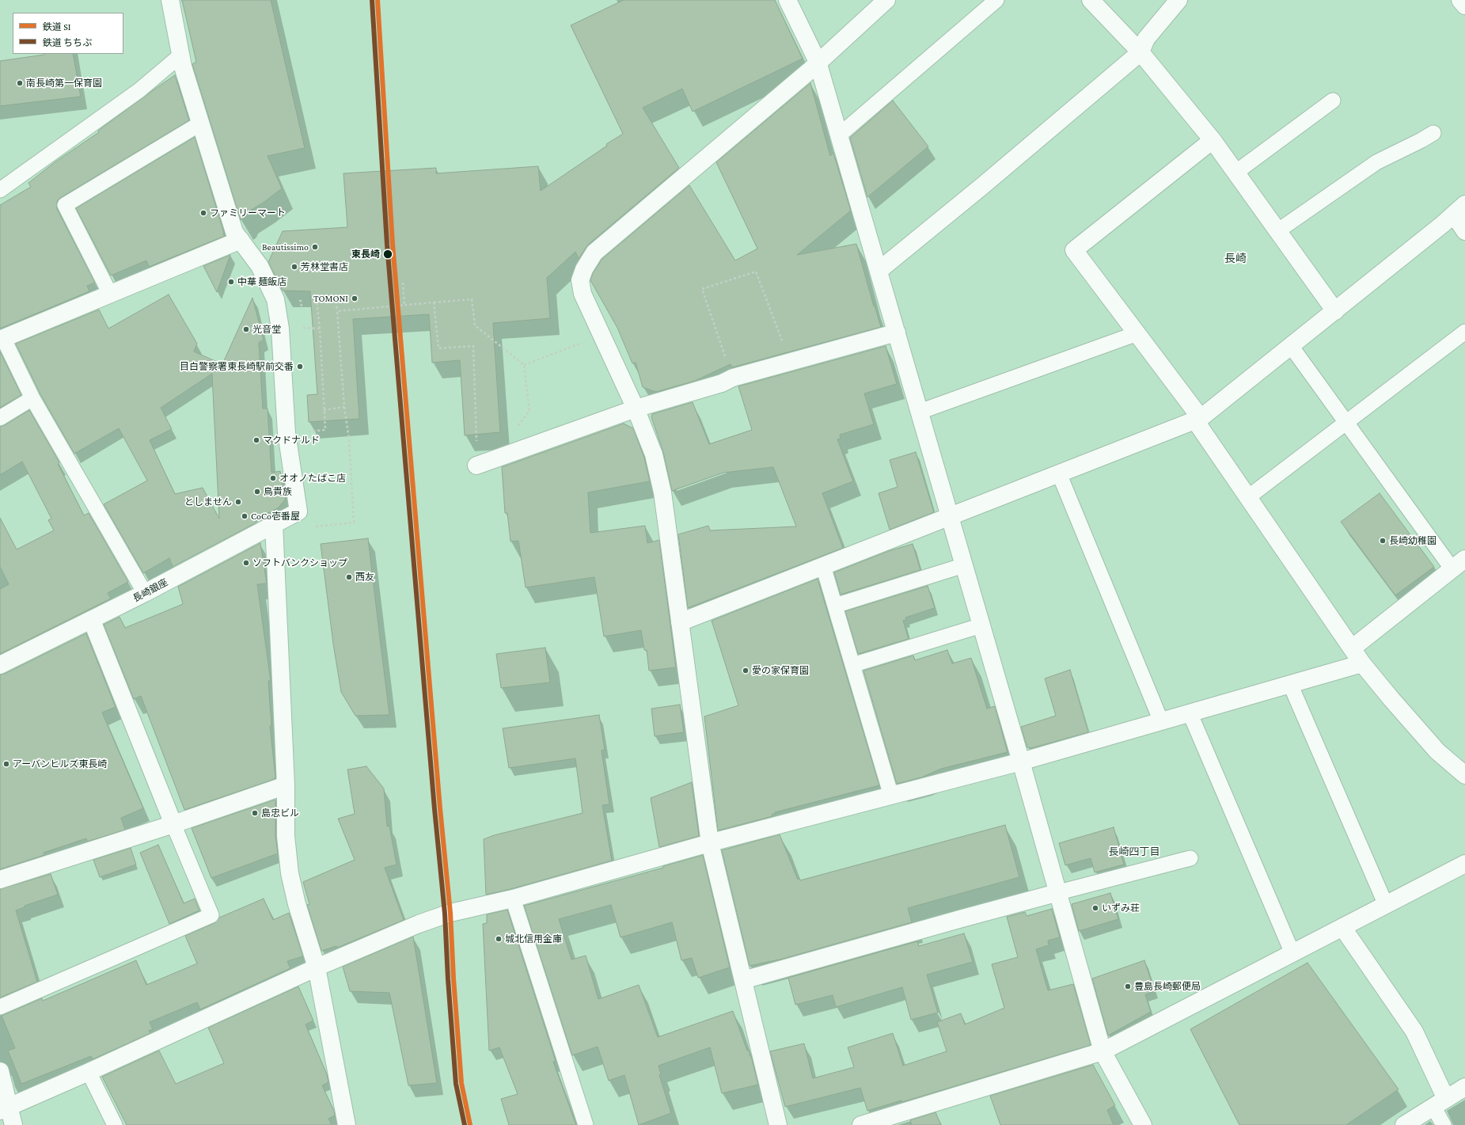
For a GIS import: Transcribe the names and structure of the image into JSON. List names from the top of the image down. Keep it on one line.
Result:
{"streets":{"street":["長崎銀座"]},"districts":["長崎","長崎四丁目"],"places":["南長崎第一保育園","ファミリーマート","Beautissimo","東長崎","芳林堂書店","中華 麺飯店","TOMONI","光音堂","目白警察署東長崎駅前交番","マクドナルド","オオノたばこ店","鳥貴族","としません","CoCo壱番屋","長崎幼稚園","ソフトバンクショップ","西友","愛の家保育園","アーバンヒルズ東長崎","島忠ビル","いずみ荘","城北信用金庫","豊島長崎郵便局"],"lines":["rail line SI","rail line ちちぶ"],"legend":["鉄道 SI","鉄道 ちちぶ"]}
